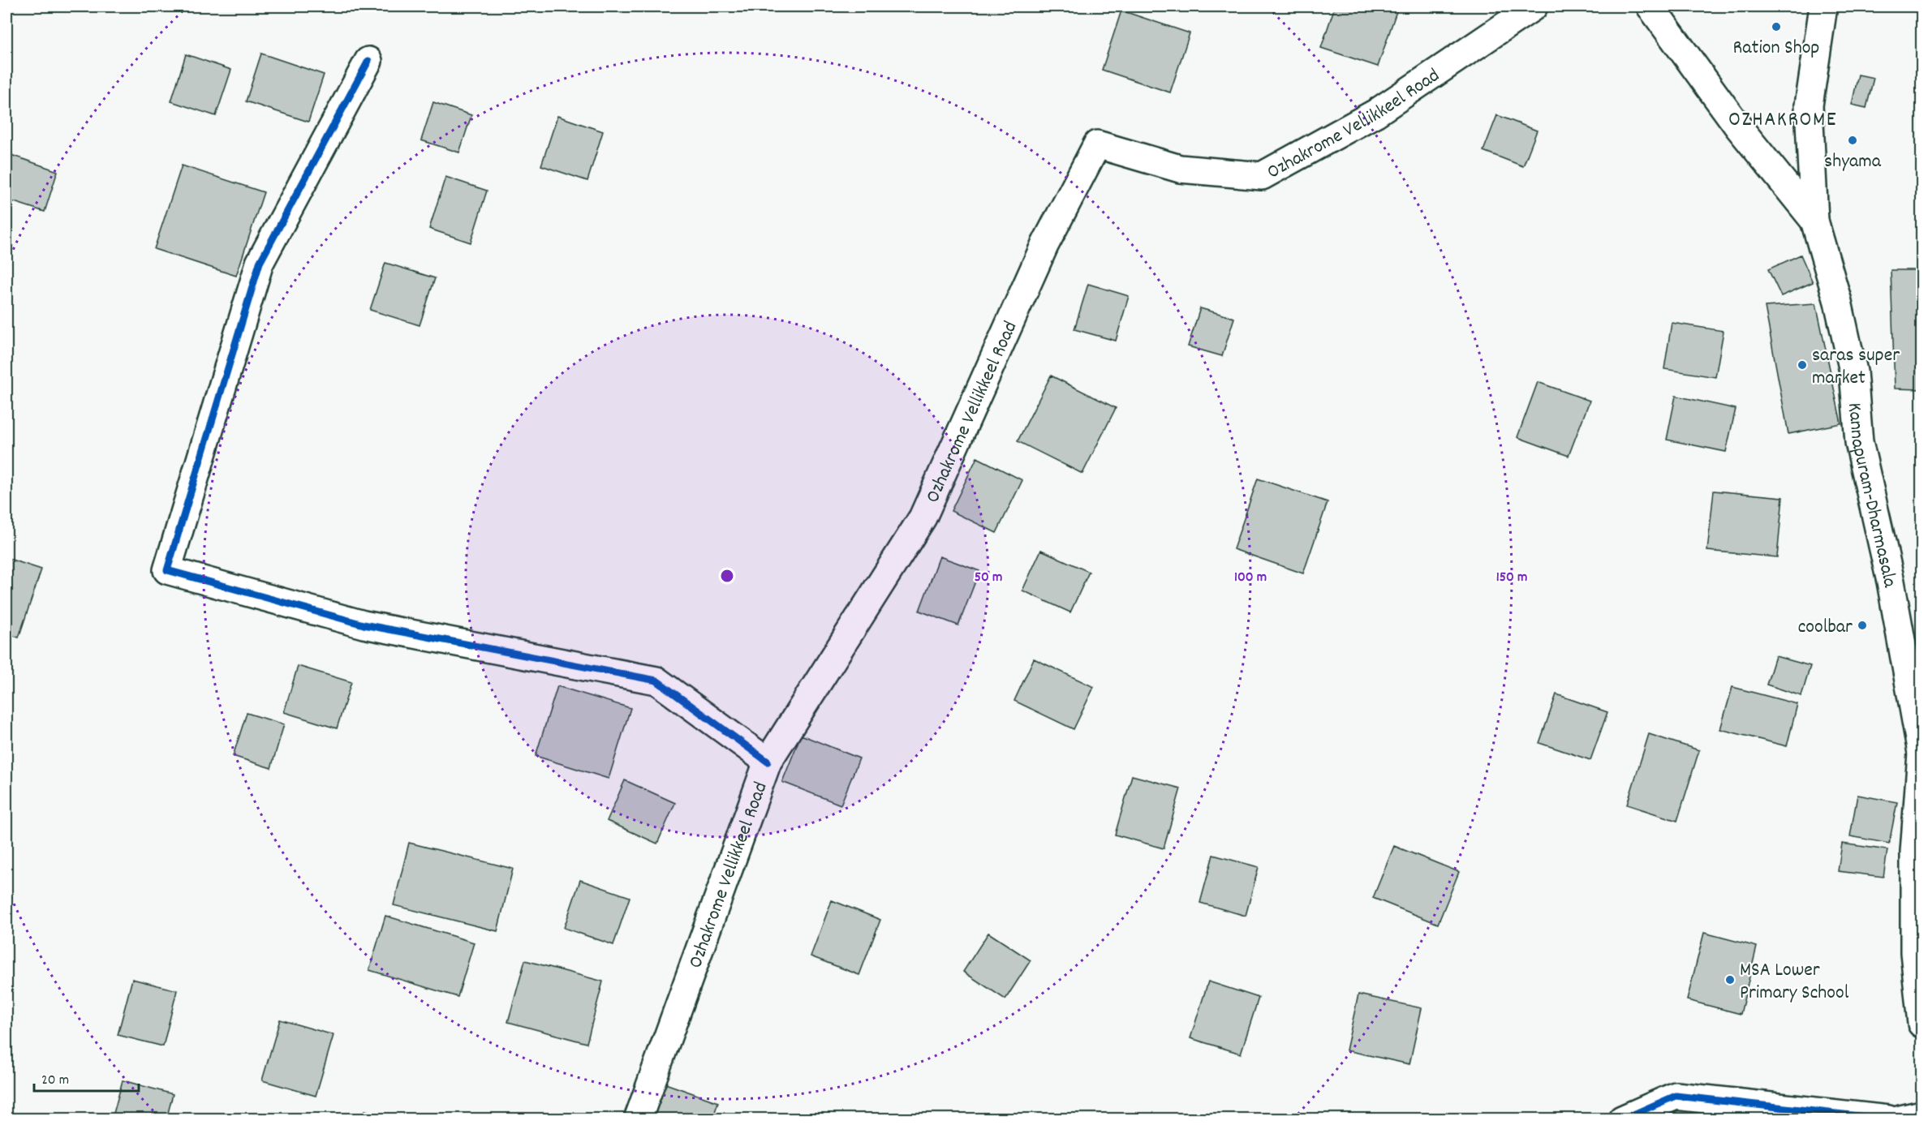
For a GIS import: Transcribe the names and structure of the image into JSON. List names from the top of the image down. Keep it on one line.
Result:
{"streets":{"main road":["Ozhakrome Vellikkeel Road","Kannapuram-Dharmasala"]},"districts":["OZHAKROME"],"places":["Ration Shop","shyama","saras super market","coolbar","MSA Lower Primary School"],"scale_bar":"20 m","rings":["50 m","100 m","150 m"]}
